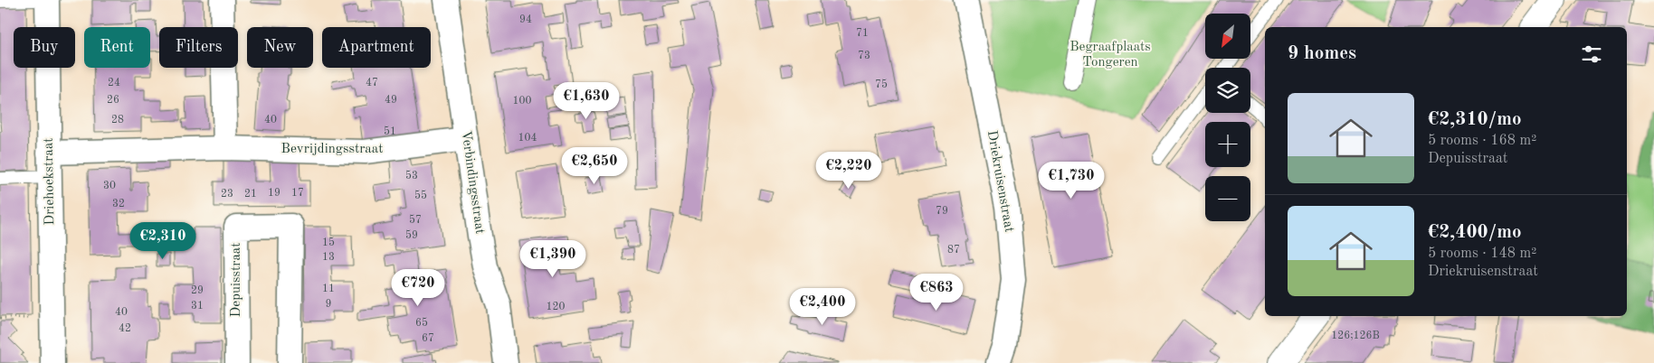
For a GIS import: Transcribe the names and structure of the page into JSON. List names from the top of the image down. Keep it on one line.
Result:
{"streets":{"street":["Bevrijdingsstraat","Driehoekstraat","Driekruisenstraat","Verbindingsstraat","Depuisstraat"]},"crossings":[["Bevrijdingsstraat","Driehoekstraat"],["Bevrijdingsstraat","Verbindingsstraat"]],"parks":["Begraafplaats Tongeren"],"house_numbers":["94","71","73","24","47","75","26","49","100","28","40","51","104","53","30","19","17","23","21","55","32","79","57","59","15","87","13","11","29","9","31","120","40","65","42","126;126B","67"],"north":"bottom left","page":{"map_buttons":["+","−"],"chip":["Buy","Rent","Filters","New","Apartment"],"heading":"9 homes","list":[{"name":"€2,310/mo","note":"5 rooms · 168 m² · Depuisstraat"},{"name":"€2,400/mo","note":"5 rooms · 148 m² · Driekruisenstraat"}],"price":["€1,630","€2,650","€2,220","€1,730","€2,310","€1,390","€720","€863","€2,400"]}}
